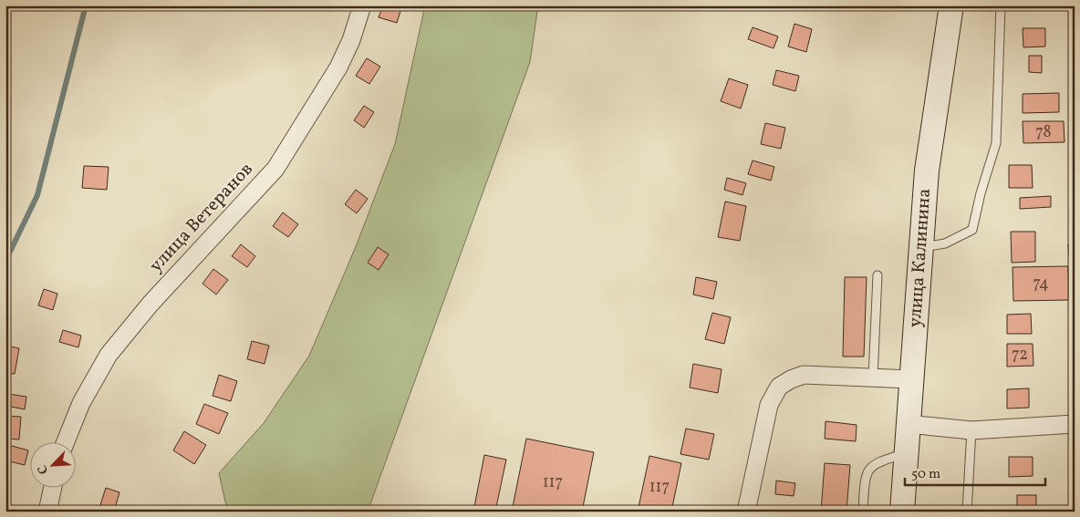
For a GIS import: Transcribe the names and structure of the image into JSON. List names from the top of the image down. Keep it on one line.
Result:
{"streets":{"main road":["улица Калинина"],"street":["улица Ветеранов"]},"house_numbers":["78","74","72","117","117"],"scale_bar":"50 m","north":"bottom left"}
